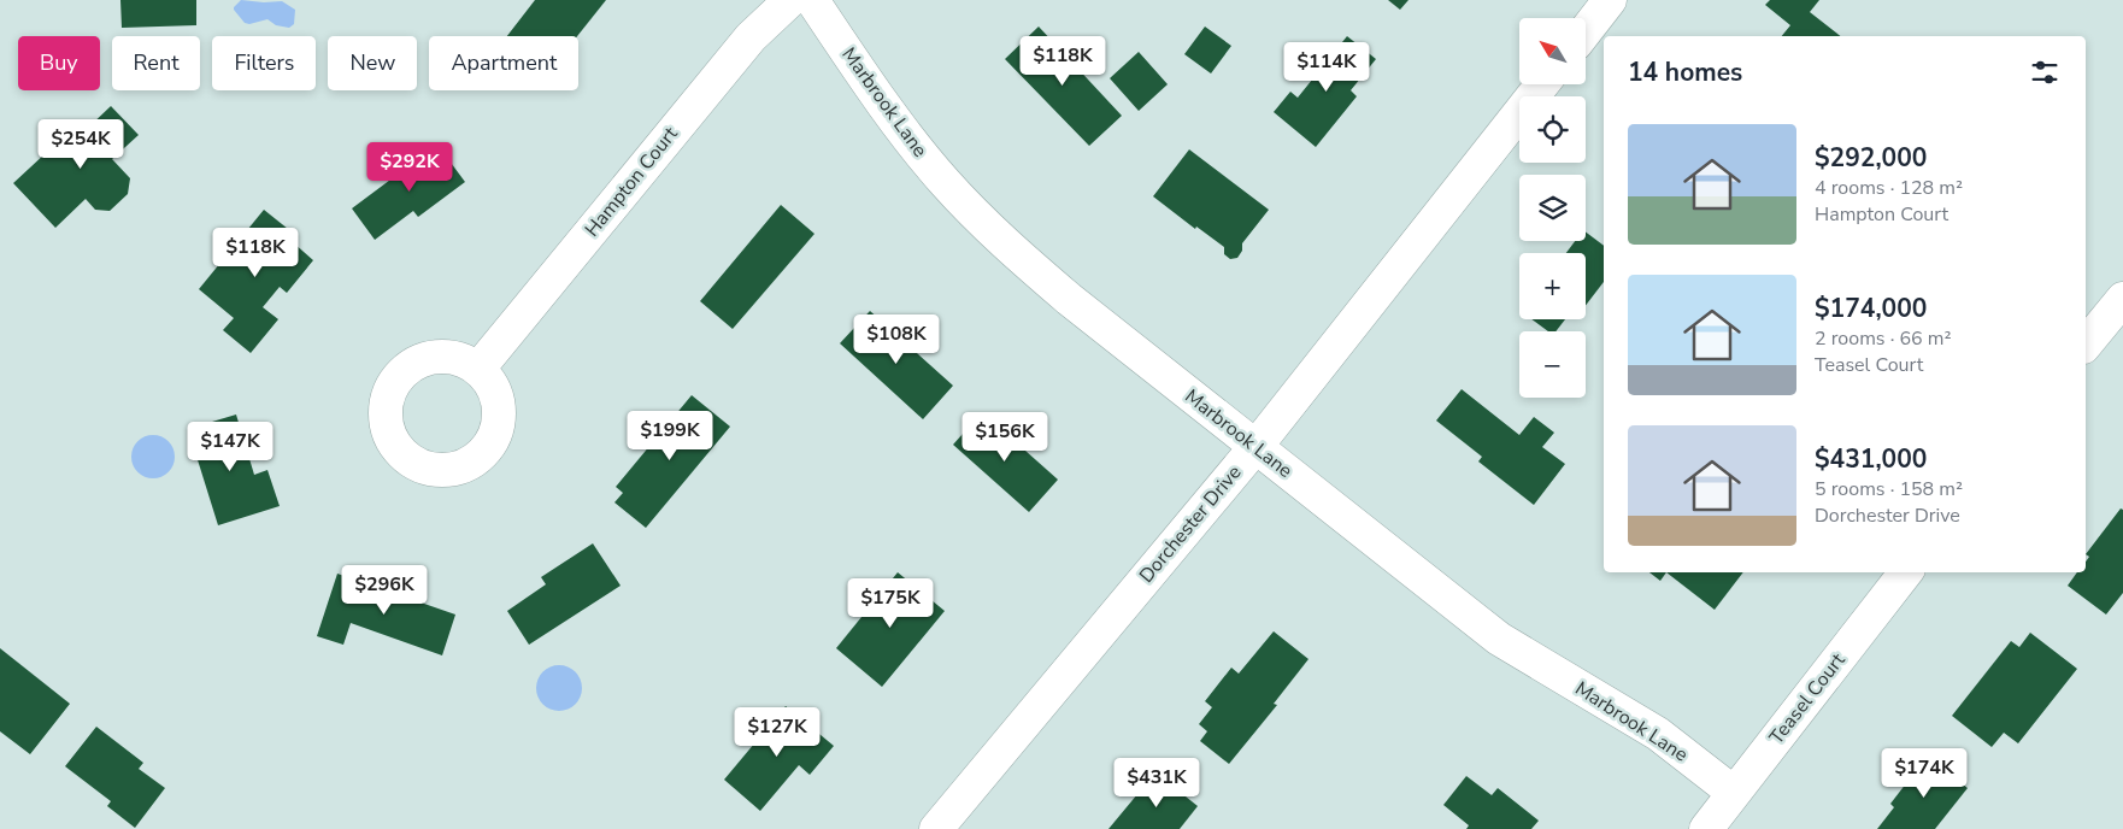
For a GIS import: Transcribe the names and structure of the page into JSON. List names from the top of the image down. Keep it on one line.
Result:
{"streets":{"street":["Marbrook Lane","Hampton Court","Dorchester Drive","Teasel Court"]},"crossings":[["Marbrook Lane","Dorchester Drive"],["Marbrook Lane","Teasel Court"]],"north":"top left","page":{"map_buttons":["+","−"],"price":["$118K","$114K","$254K","$292K","$118K","$108K","$199K","$156K","$147K","$296K","$175K","$127K","$174K","$431K"],"chip":["Buy","Rent","Filters","New","Apartment"],"heading":"14 homes","list":[{"name":"$292,000","note":"4 rooms · 128 m² · Hampton Court"},{"name":"$174,000","note":"2 rooms · 66 m² · Teasel Court"},{"name":"$431,000","note":"5 rooms · 158 m² · Dorchester Drive"}]}}
